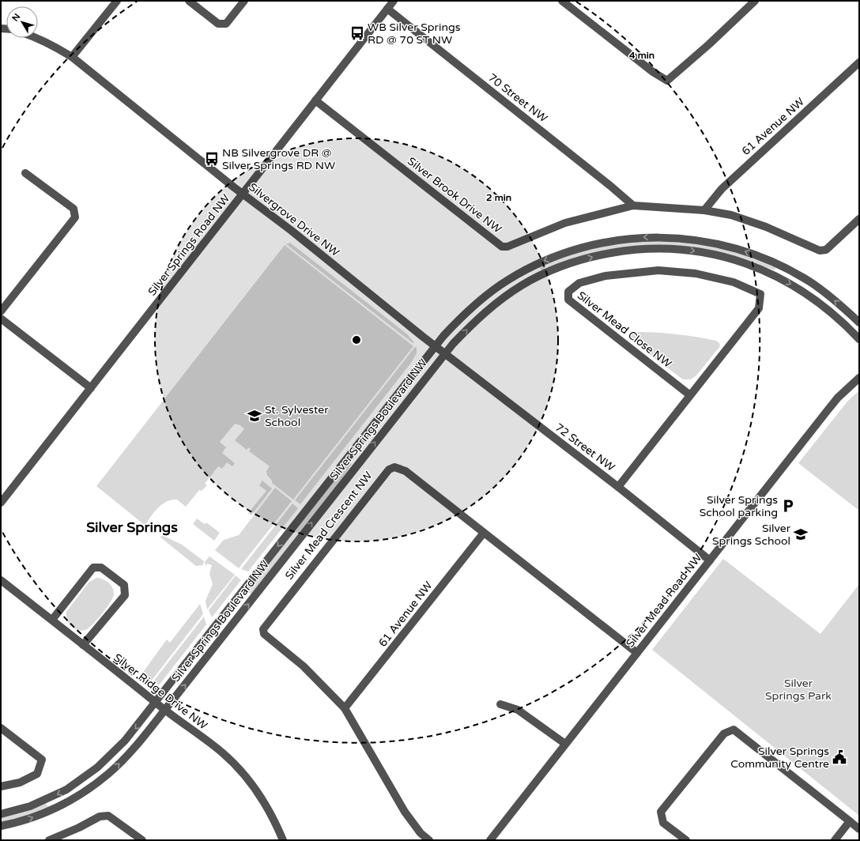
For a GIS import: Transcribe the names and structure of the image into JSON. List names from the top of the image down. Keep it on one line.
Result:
{"streets":{"street":["70 Street NW","61 Avenue NW","Silver Brook Drive NW","Silvergrove Drive NW","Silver Springs Road NW","Silver Mead Close NW","Silver Springs Boulevard NW","72 Street NW","Silver Mead Crescent NW","Silver Mead Road NW","Silver Ridge Drive NW"]},"crossings":[["70 Street NW","Silver Brook Drive NW"],["70 Street NW","Silver Springs Road NW"],["61 Avenue NW","Silver Brook Drive NW"],["61 Avenue NW","Silver Mead Crescent NW"],["Silver Brook Drive NW","Silver Springs Road NW"],["Silvergrove Drive NW","Silver Springs Road NW"],["Silvergrove Drive NW","Silver Springs Boulevard NW"],["Silvergrove Drive NW","72 Street NW"],["Silver Mead Close NW","72 Street NW"],["Silver Springs Boulevard NW","72 Street NW"],["Silver Springs Boulevard NW","Silver Ridge Drive NW"],["72 Street NW","Silver Mead Road NW"],["Silver Mead Crescent NW","Silver Mead Road NW"]],"districts":["Silver Springs"],"parks":["Silver Springs Park"],"places":{"bus stop":["WB Silver Springs RD @ 70 ST NW","NB Silvergrove DR @ Silver Springs RD NW"],"school or university":["St. Sylvester School","Silver Springs School"],"parking":["Silver Springs School parking"],"public building":["Silver Springs Community Centre"]},"north":"top left","rings":["4 min","2 min"]}
